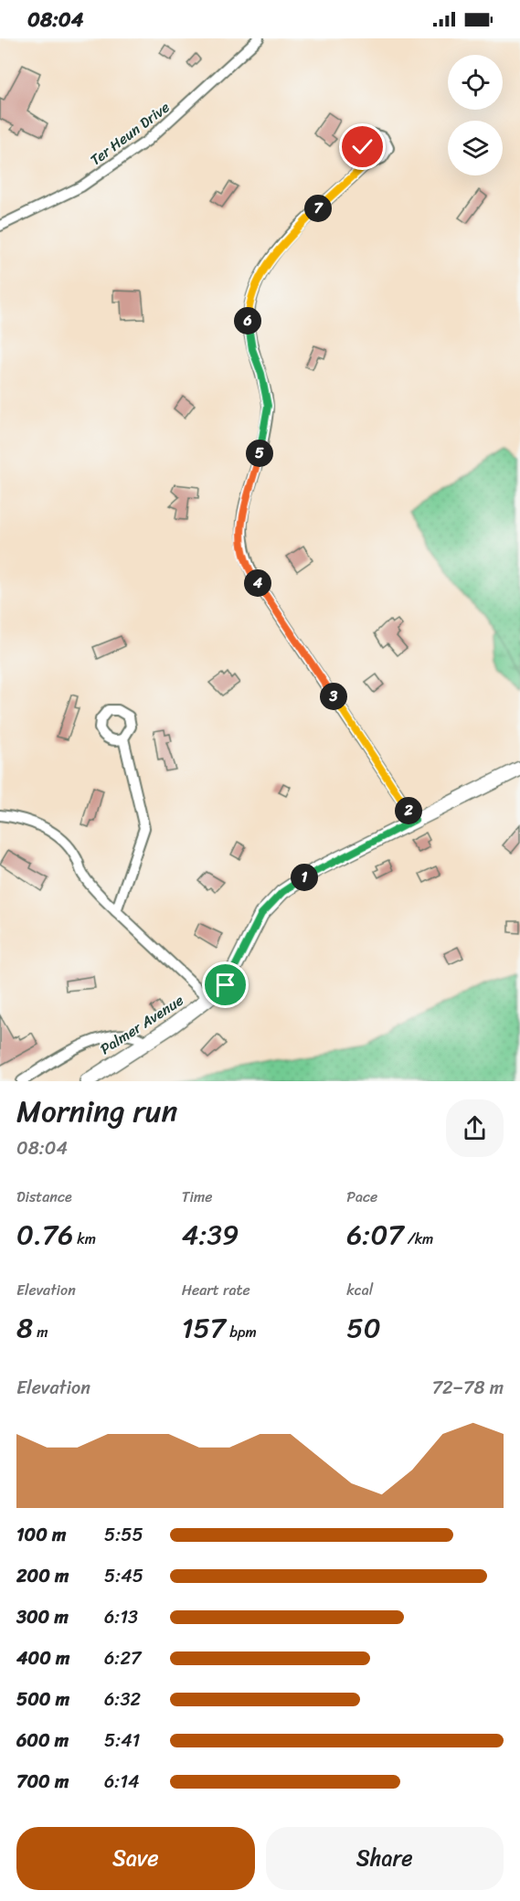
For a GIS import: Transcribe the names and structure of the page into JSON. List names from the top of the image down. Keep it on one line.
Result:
{"streets":{"main road":["Palmer Avenue"],"street":["Ter Heun Drive"]},"page":{"status":"08:04","pins":["7","6","5","4","3","2","1"],"heading":["Morning run","08:04"],"stats":[["Distance","0.76 km"],["Time","4:39"],["Pace","6:07 /km"],["Elevation","8 m"],["Heart rate","157 bpm"],["kcal","50"]],"chart":["Elevation","72–78 m"],"list":[{"name":"100 m","note":"5:55"},{"name":"200 m","note":"5:45"},{"name":"300 m","note":"6:13"},{"name":"400 m","note":"6:27"},{"name":"500 m","note":"6:32"},{"name":"600 m","note":"5:41"},{"name":"700 m","note":"6:14"}],"buttons":["Save","Share"]}}
